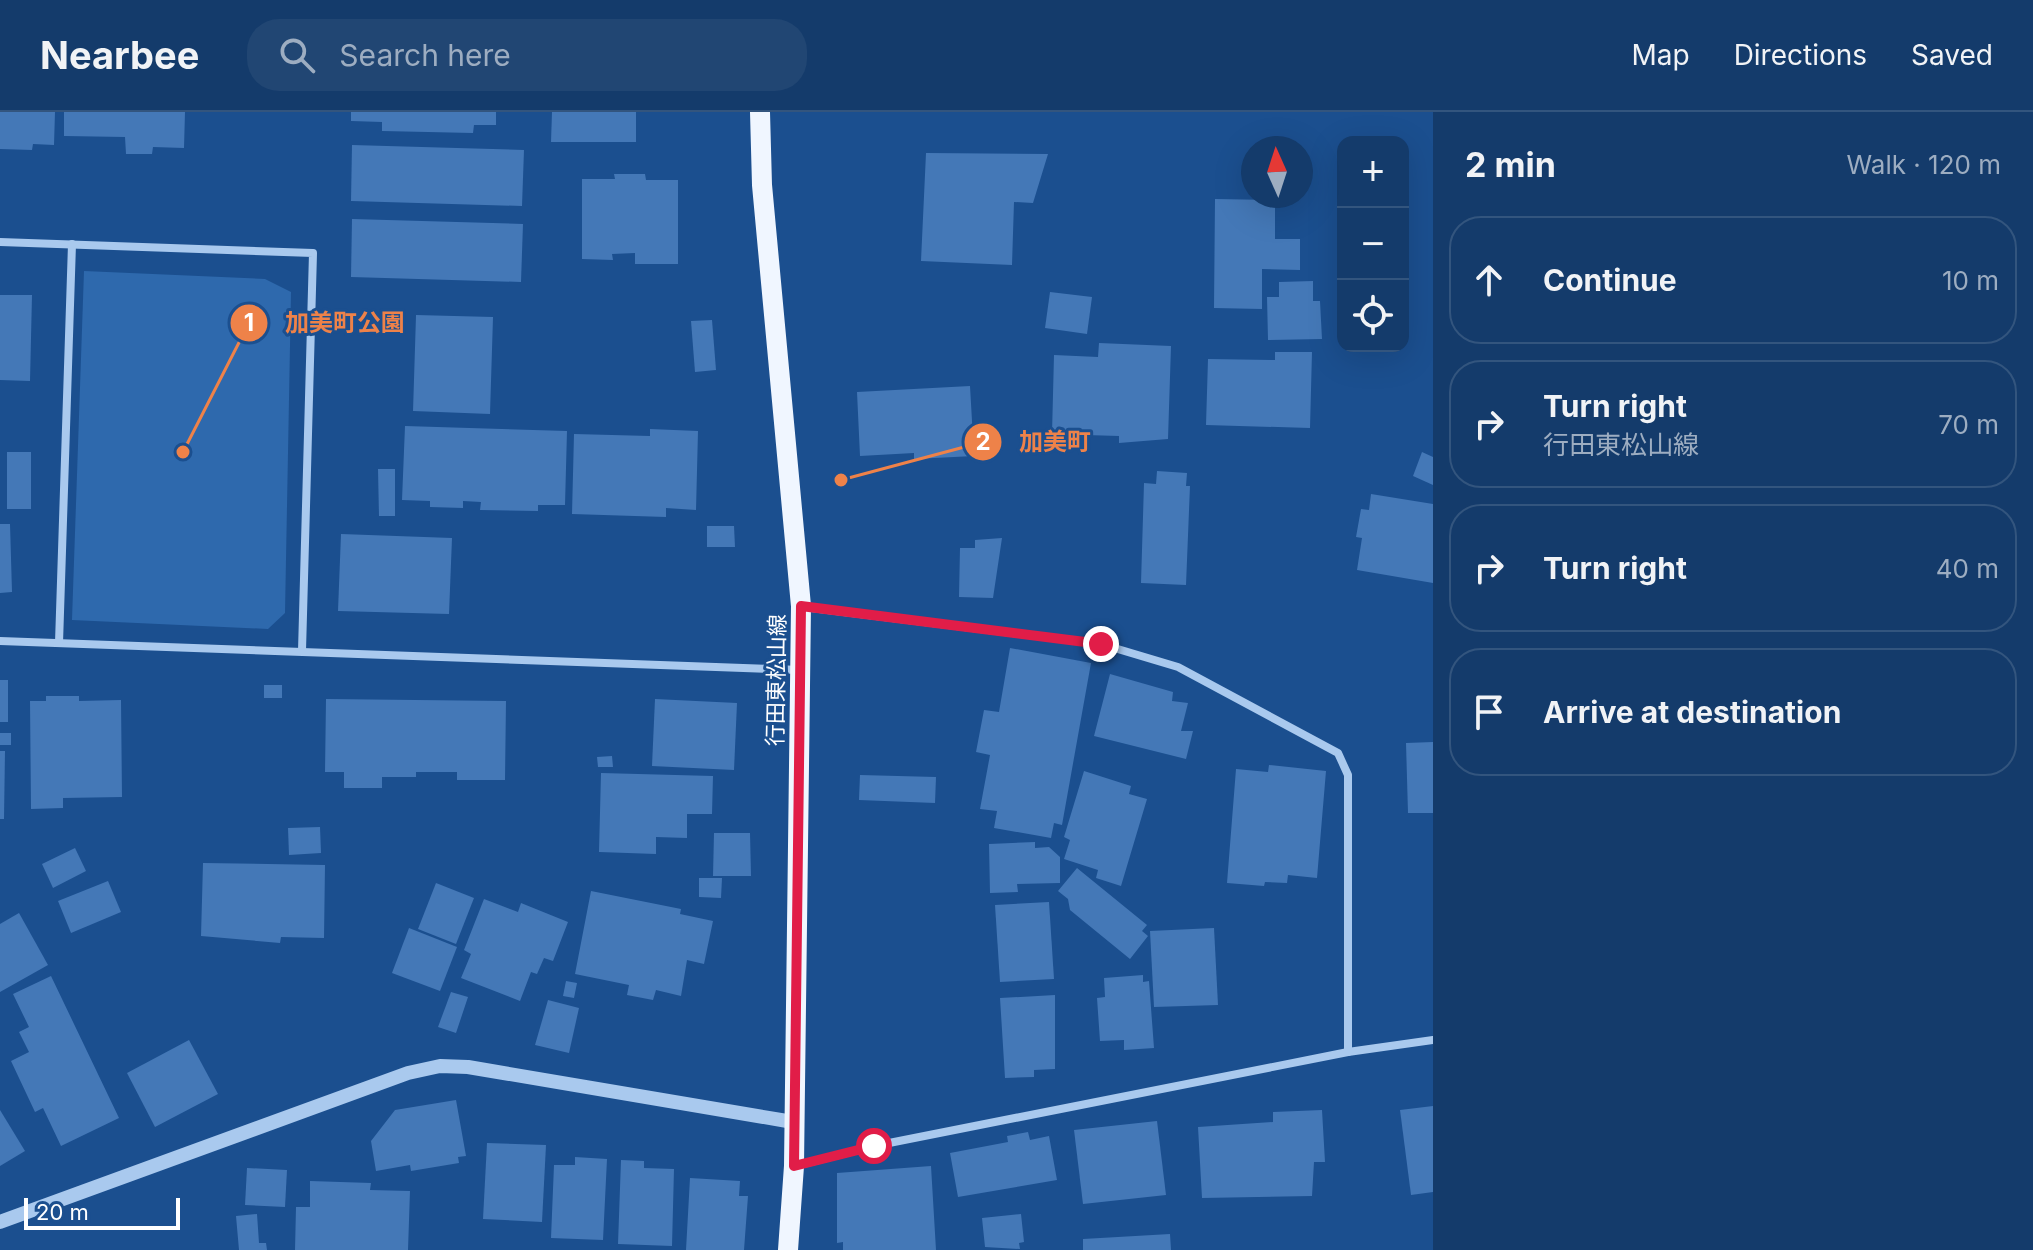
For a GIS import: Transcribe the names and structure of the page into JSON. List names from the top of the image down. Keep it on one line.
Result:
{"streets":{"main road":["行田東松山線"]},"places":["加美町公園","加美町"],"scale_bar":"20 m","north":"top","page":{"header":"Nearbee","search":"Search here","nav":["Map","Directions","Saved"],"heading":["2 min","Walk · 120 m"],"map_buttons":["+","−"],"list":[["Continue","10 m"],["Turn right","行田東松山線","70 m"],["Turn right","40 m"],"Arrive at destination"],"scale":"20 m"}}
